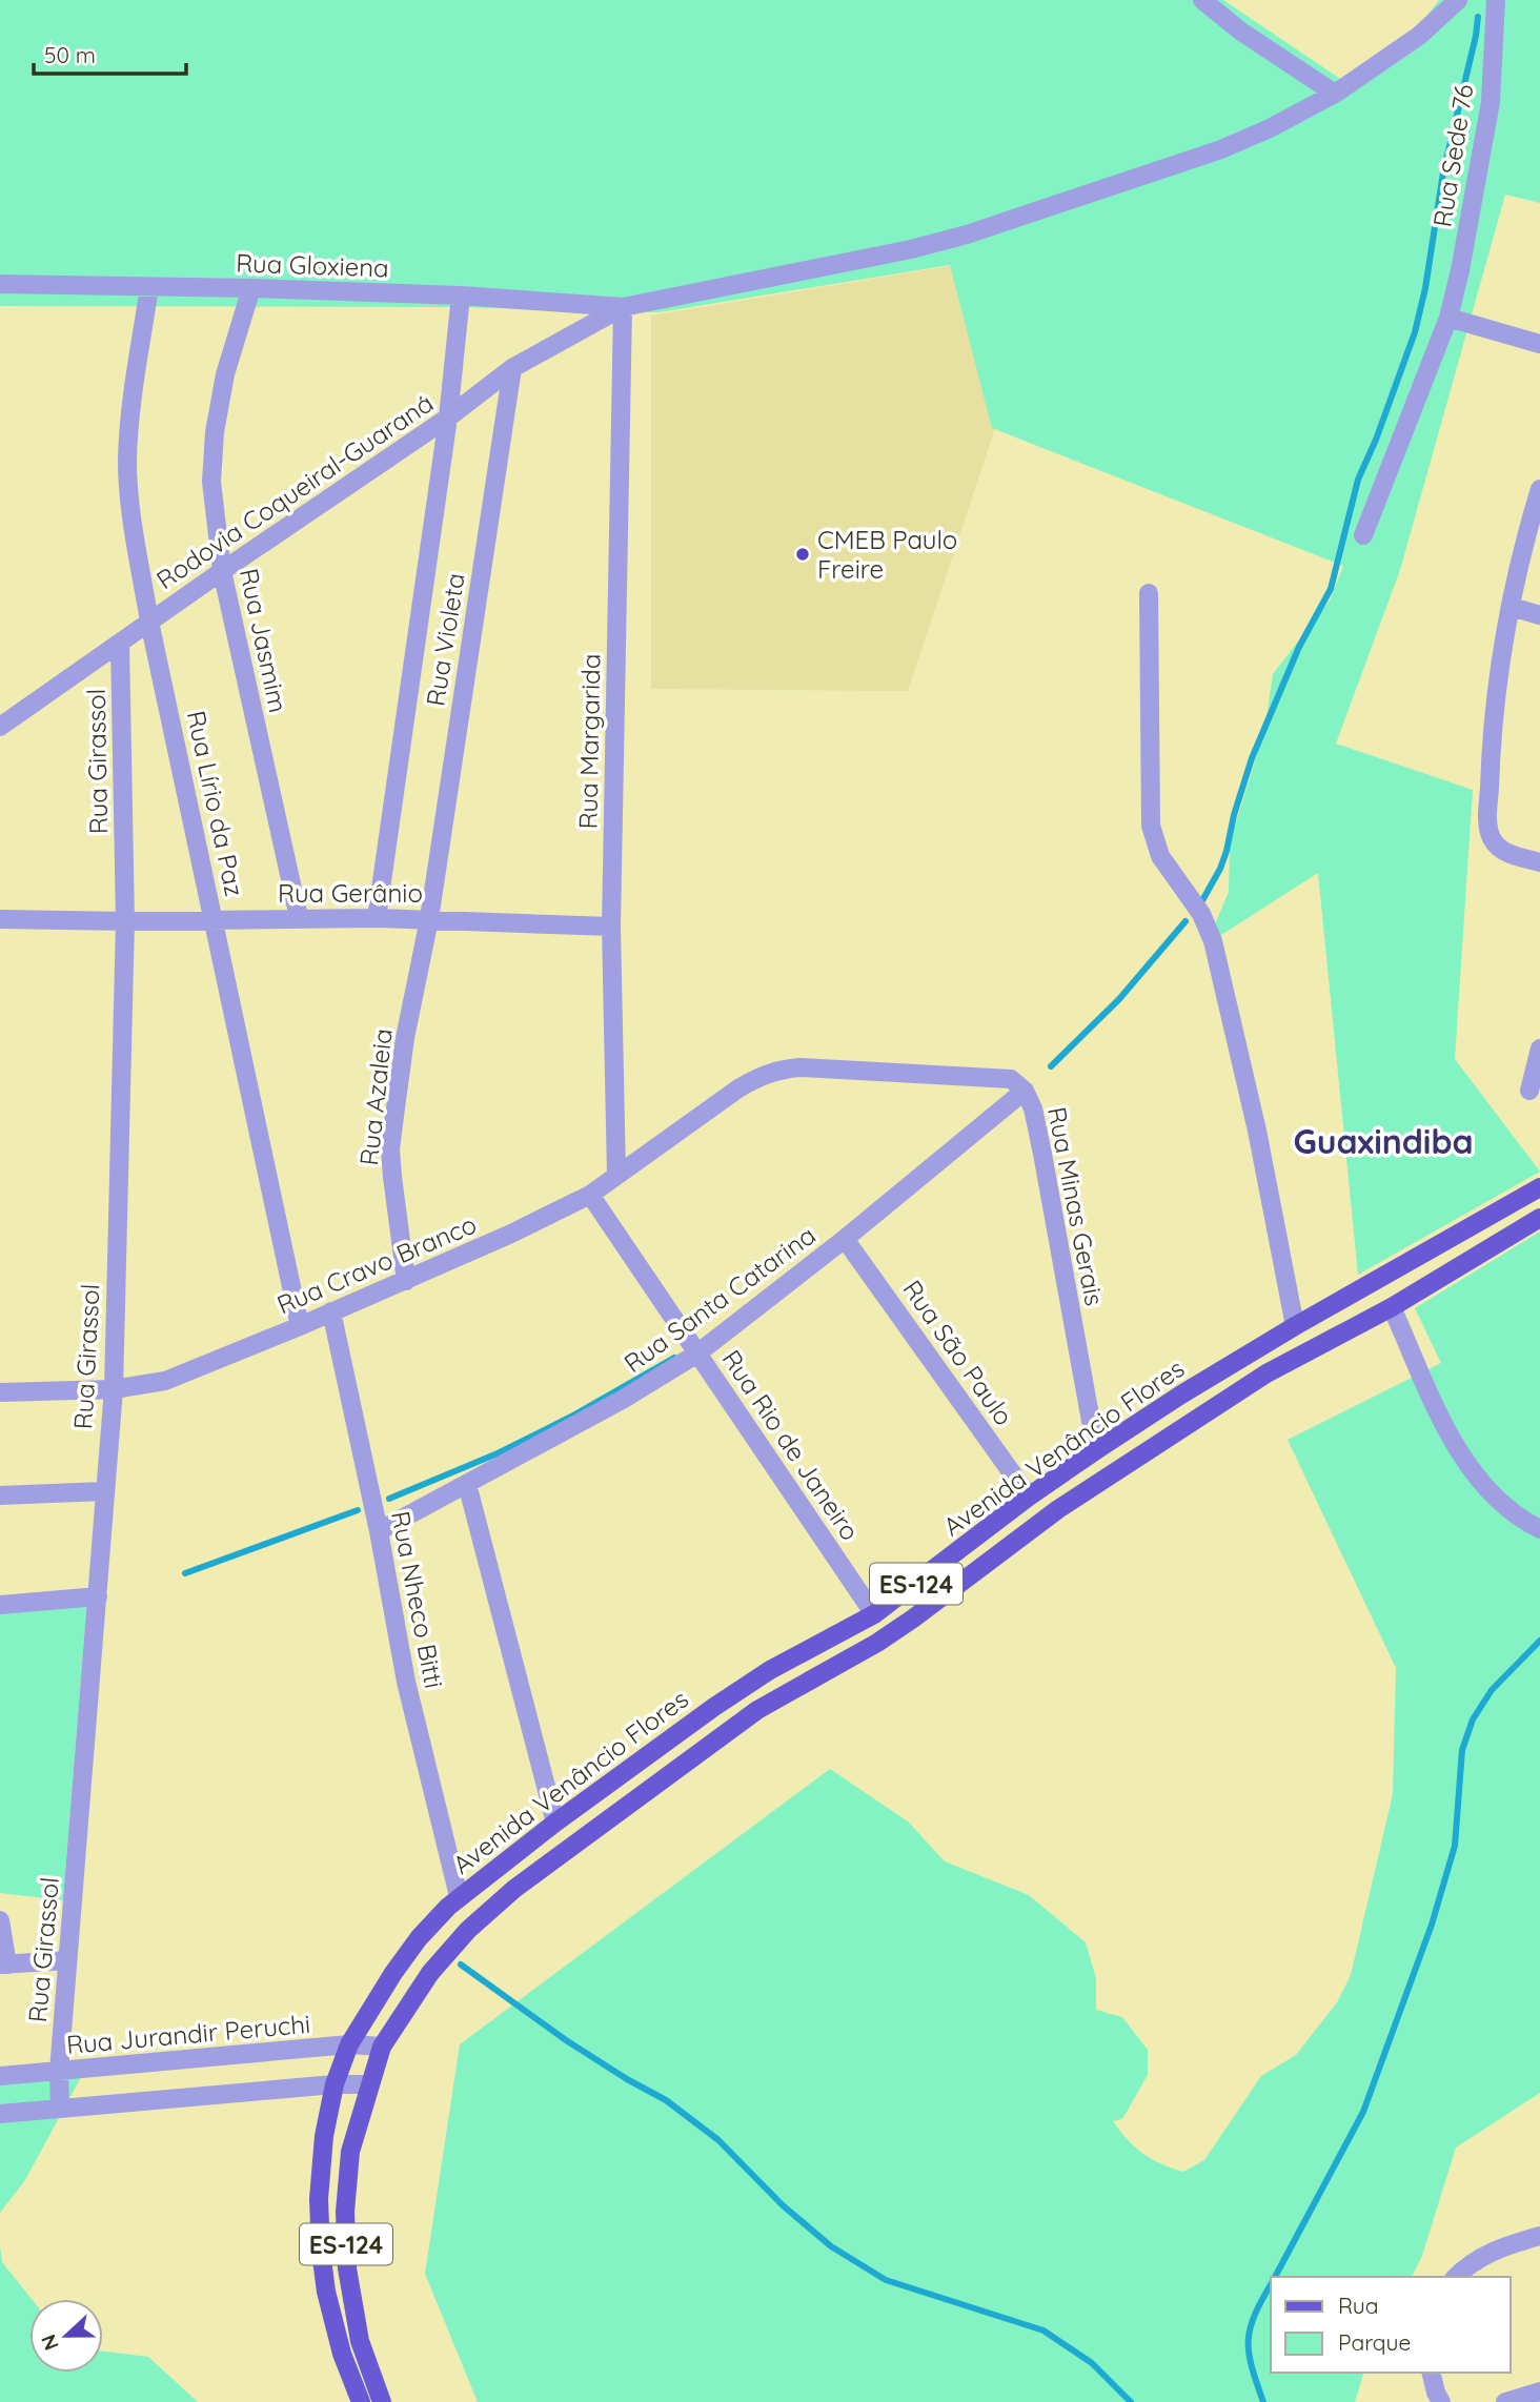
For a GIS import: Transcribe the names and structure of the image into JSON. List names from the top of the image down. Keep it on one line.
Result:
{"streets":{"main road":["Avenida Venâncio Flores","ES-124"],"street":["Rua Sede 76","Rua Gloxiena","Rodovia Coqueiral-Guaraná","Rua Violeta","Rua Jasmim","Rua Margarida","Rua Girassol","Rua Lírio da Paz","Rua Gerânio","Rua Azaleia","Rua Minas Gerais","Rua Cravo Branco","Rua Santa Catarina","Rua São Paulo","Rua Rio de Janeiro","Rua Nheco Bitti","Rua Jurandir Peruchi"]},"crossings":[["Rua Gloxiena","Rodovia Coqueiral-Guaraná"],["Rua Gloxiena","Rua Violeta"],["Rua Gloxiena","Rua Jasmim"],["Rua Gloxiena","Rua Margarida"],["Rua Gloxiena","Rua Lírio da Paz"],["Rodovia Coqueiral-Guaraná","Rua Violeta"],["Rodovia Coqueiral-Guaraná","Rua Jasmim"],["Rodovia Coqueiral-Guaraná","Rua Margarida"],["Rodovia Coqueiral-Guaraná","Rua Girassol"],["Rodovia Coqueiral-Guaraná","Rua Lírio da Paz"],["Rua Violeta","Rua Gerânio"],["Rua Violeta","Rua Azaleia"],["Rua Jasmim","Rua Gerânio"],["Rua Margarida","Rua Gerânio"],["Rua Margarida","Rua Cravo Branco"],["Rua Girassol","Rua Gerânio"],["Rua Girassol","Rua Cravo Branco"],["Rua Girassol","Rua Jurandir Peruchi"],["Rua Lírio da Paz","Rua Gerânio"],["Rua Lírio da Paz","Rua Cravo Branco"],["Rua Gerânio","Rua Azaleia"],["Rua Azaleia","Rua Cravo Branco"],["Rua Minas Gerais","Rua Cravo Branco"],["Rua Minas Gerais","Rua Santa Catarina"],["Rua Minas Gerais","Avenida Venâncio Flores"],["Rua Cravo Branco","Rua Rio de Janeiro"],["Rua Cravo Branco","Rua Nheco Bitti"],["Rua Santa Catarina","Rua São Paulo"],["Rua Santa Catarina","Rua Rio de Janeiro"],["Rua Santa Catarina","Rua Nheco Bitti"],["Rua São Paulo","Avenida Venâncio Flores"],["Rua Rio de Janeiro","Avenida Venâncio Flores"],["Avenida Venâncio Flores","ES-124"],["Avenida Venâncio Flores","Rua Nheco Bitti"],["Avenida Venâncio Flores","Rua Jurandir Peruchi"],["ES-124","Rua Jurandir Peruchi"]],"districts":["Guaxindiba"],"places":["CMEB Paulo Freire"],"legend":["Rua","Parque"],"scale_bar":"50 m","north":"left"}
